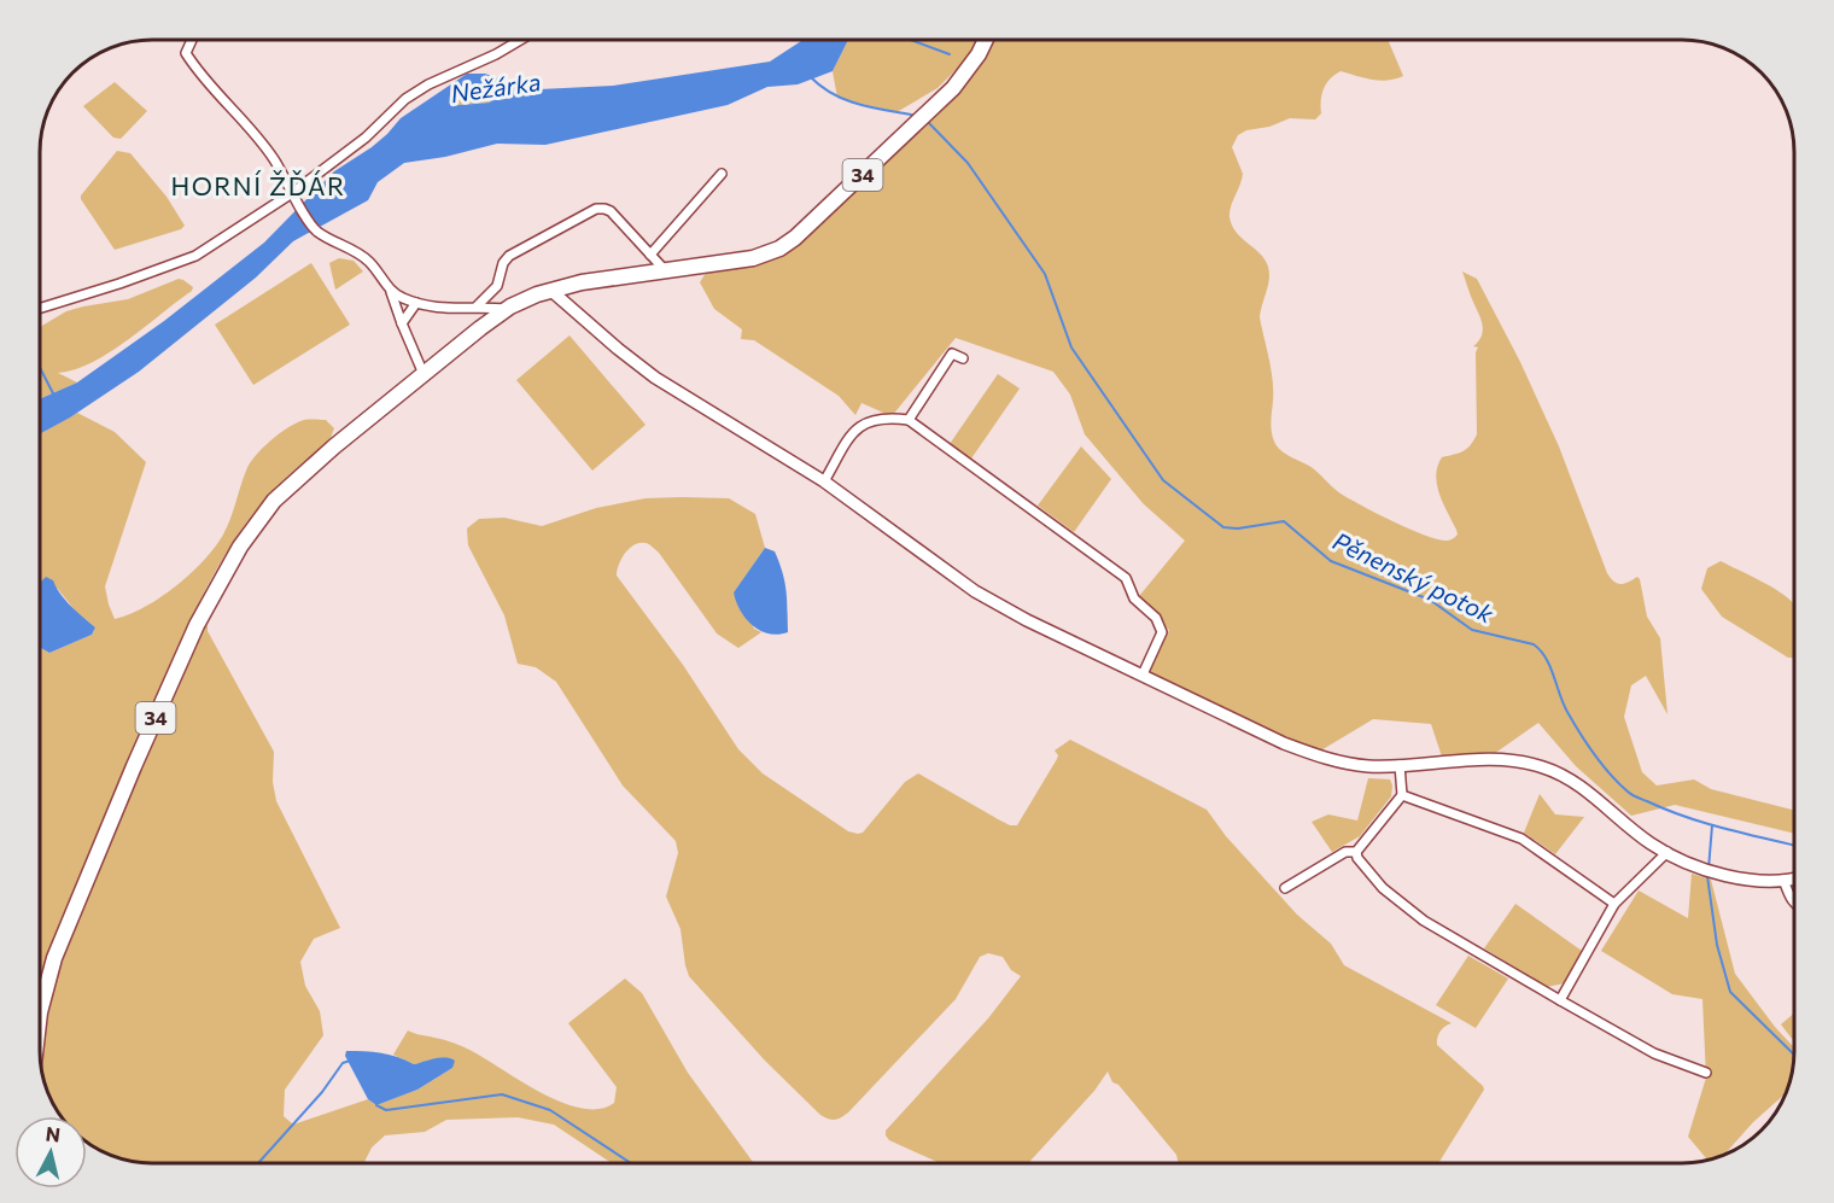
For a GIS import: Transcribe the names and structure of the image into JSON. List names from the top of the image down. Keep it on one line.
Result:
{"streets":{"main road":["34"]},"districts":["HORNÍ ŽĎÁR"],"water":["Nežárka","Pěnenský potok"],"north":"top"}
